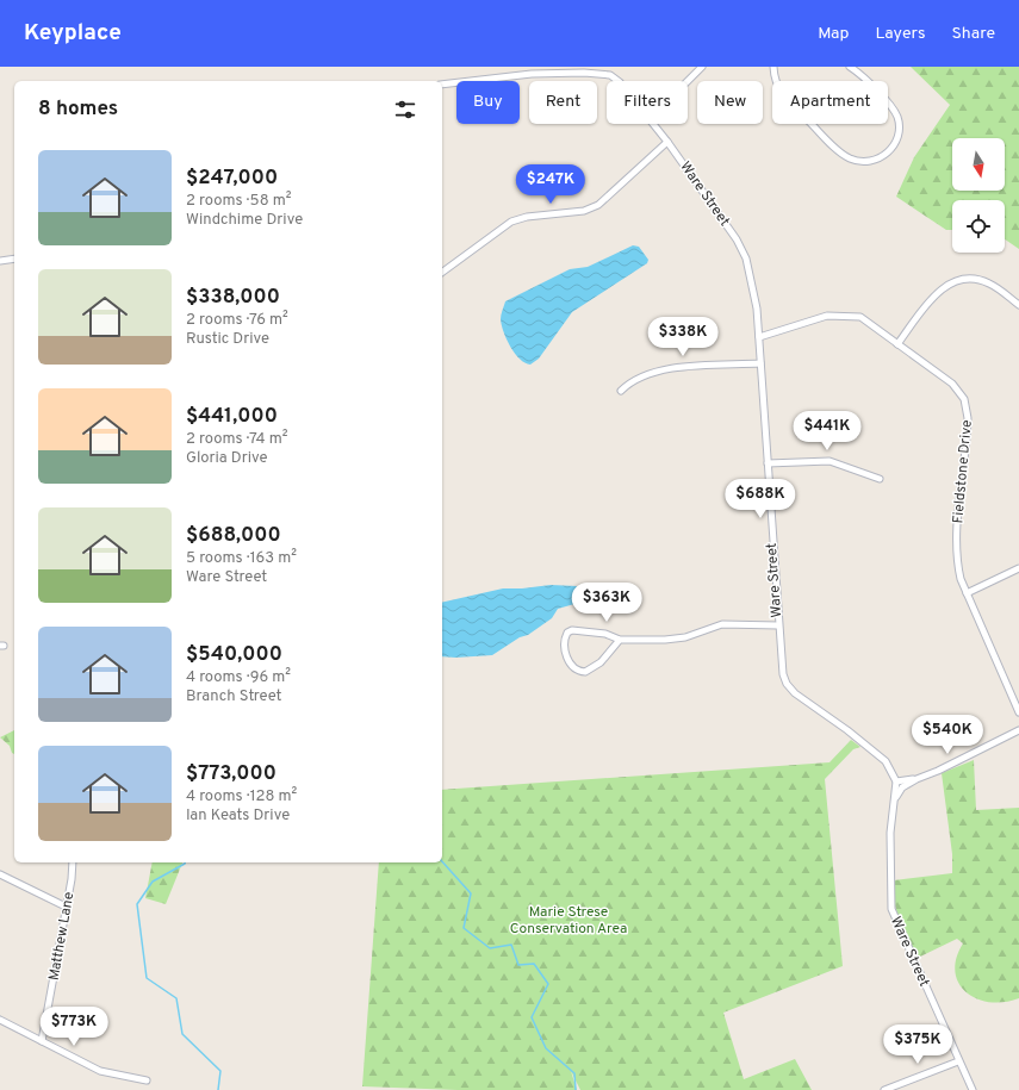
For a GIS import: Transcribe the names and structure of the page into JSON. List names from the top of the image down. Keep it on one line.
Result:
{"streets":{"street":["Ware Street","Fieldstone Drive","Matthew Lane"]},"crossings":[["Ware Street","Fieldstone Drive"]],"parks":["Marie Strese Conservation Area"],"north":"bottom","page":{"header":"Keyplace","nav":["Map","Layers","Share"],"chip":["Buy","Rent","Filters","New","Apartment"],"heading":"8 homes","list":[{"name":"$247,000","note":"2 rooms · 58 m² · Windchime Drive"},{"name":"$338,000","note":"2 rooms · 76 m² · Rustic Drive"},{"name":"$441,000","note":"2 rooms · 74 m² · Gloria Drive"},{"name":"$688,000","note":"5 rooms · 163 m² · Ware Street"},{"name":"$540,000","note":"4 rooms · 96 m² · Branch Street"},{"name":"$773,000","note":"4 rooms · 128 m² · Ian Keats Drive"}],"price":["$247K","$338K","$441K","$688K","$363K","$540K","$773K","$375K"]}}
